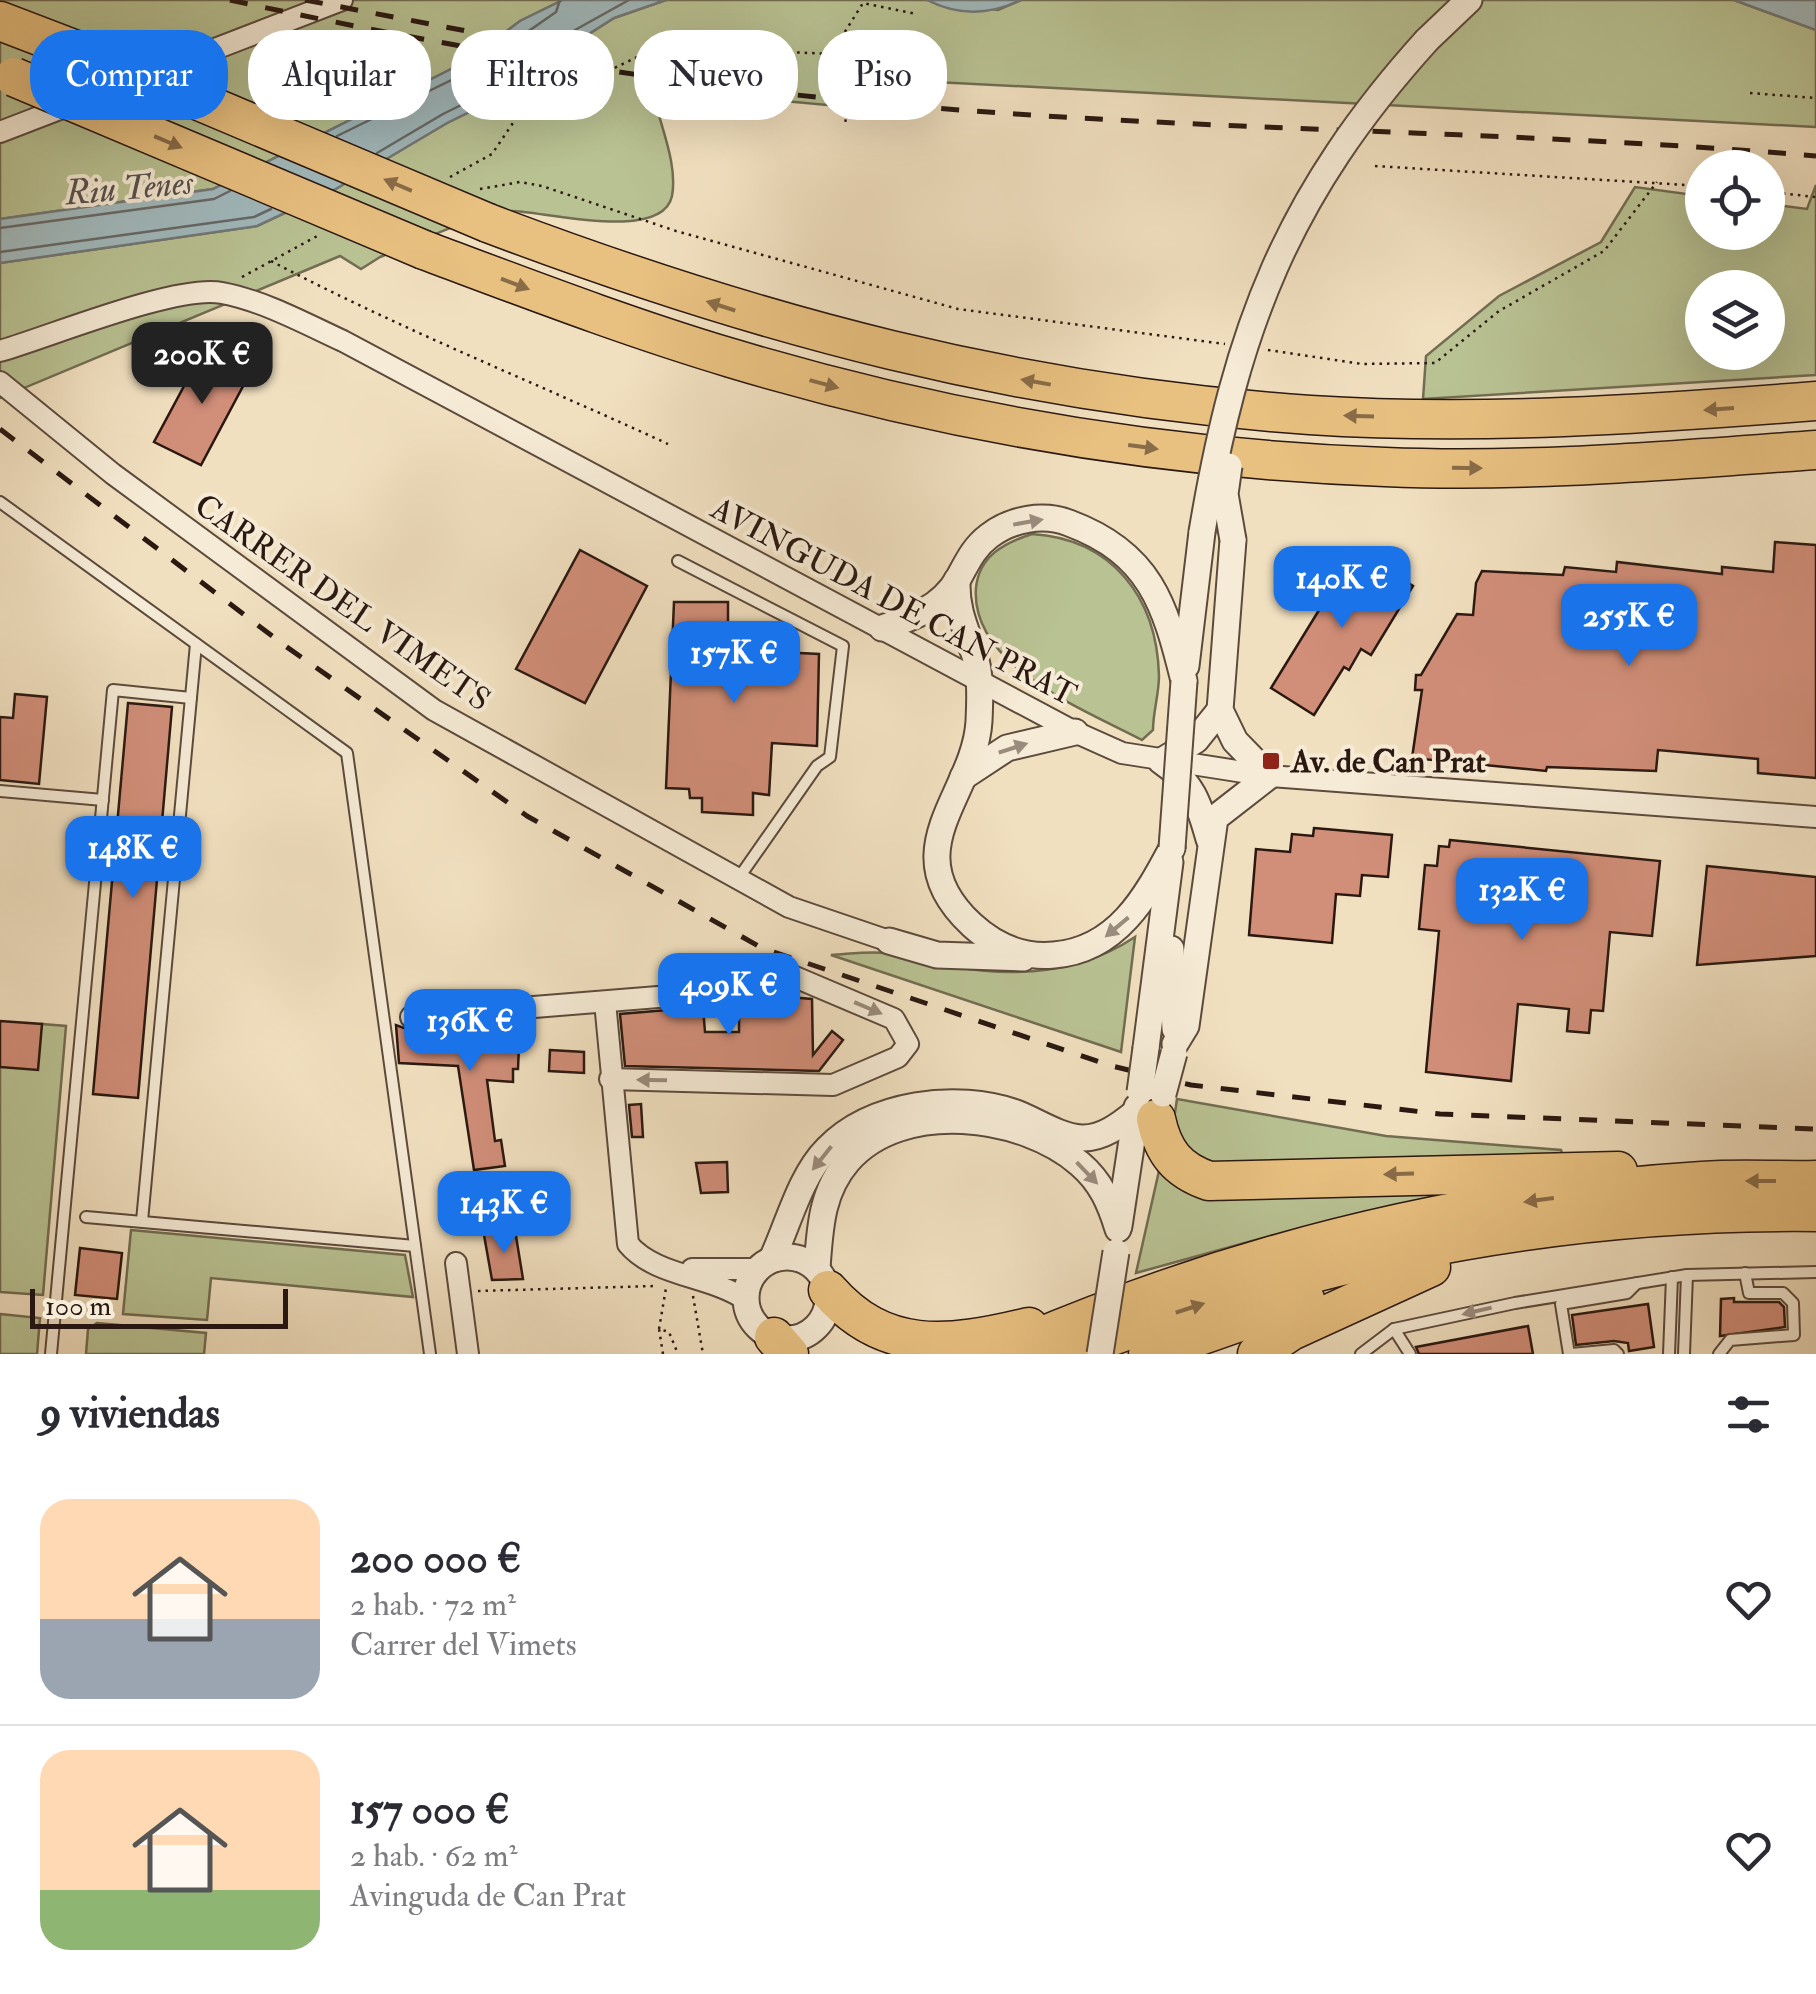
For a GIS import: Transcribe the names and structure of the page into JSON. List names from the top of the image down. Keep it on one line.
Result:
{"streets":{"street":["AVINGUDA DE CAN PRAT","CARRER DEL VIMETS"]},"water":["Riu Tenes"],"places":{"transit":["Av. de Can Prat"]},"scale_bar":"100 m","page":{"chip":["Comprar","Alquilar","Filtros","Nuevo","Piso"],"price":["200K €","140K €","255K €","157K €","148K €","132K €","409K €","136K €","143K €"],"scale":"100 m","heading":"9 viviendas","list":[{"name":"200 000 €","note":"2 hab. · 72 m² · Carrer del Vimets"},{"name":"157 000 €","note":"2 hab. · 62 m² · Avinguda de Can Prat"}]}}
